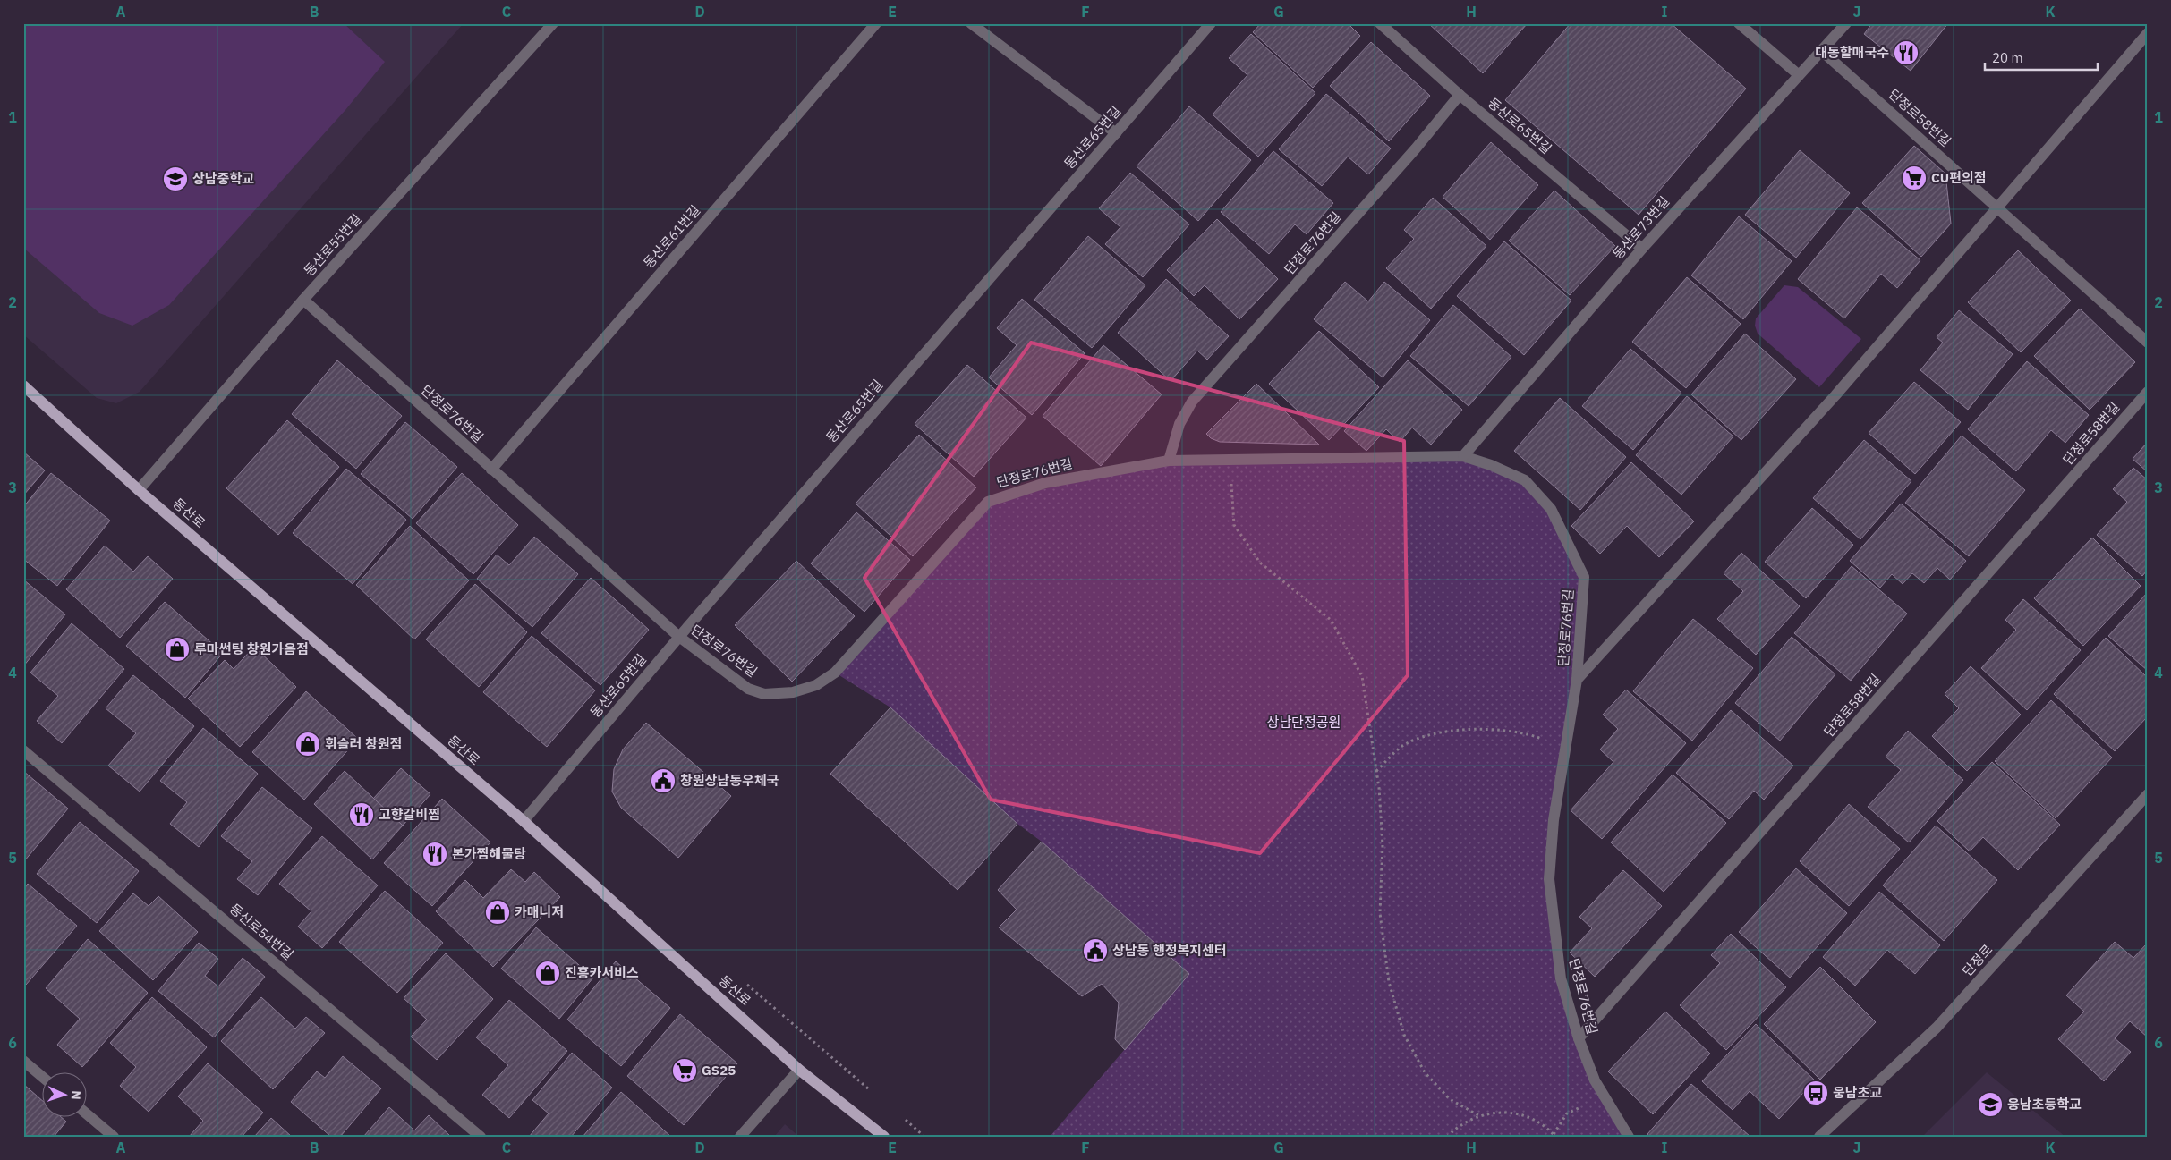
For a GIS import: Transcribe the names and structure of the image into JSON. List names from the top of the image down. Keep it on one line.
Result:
{"streets":{"main road":["동산로"],"street":["단정로58번길","동산로65번길","동산로73번길","동산로61번길","단정로76번길","동산로55번길","동산로54번길","단정로"]},"crossings":[["단정로58번길","동산로73번길"],["단정로58번길","단정로76번길"],["동산로65번길","동산로73번길"],["동산로65번길","단정로76번길"],["동산로65번길","동산로"],["동산로73번길","단정로76번길"],["동산로61번길","단정로76번길"],["단정로76번길","동산로55번길"],["동산로55번길","동산로"]],"parks":["상남단정공원"],"places":{"restaurant":["대동할매국수","고향갈비찜","본가찜해물탕"],"supermarket":["CU편의점","GS25"],"school or university":["상남중학교","웅남초등학교"],"shop":["루마썬팅 창원가음점","휘슬러 창원점","카매니저","진흥카서비스"],"public building":["창원상남동우체국","상남동 행정복지센터"],"bus stop":["웅남초교"]},"scale_bar":"20 m","north":"right","grid":{"columns":["A","B","C","D","E","F","G","H","I","J","K"],"rows":["1","2","3","4","5","6"]}}
